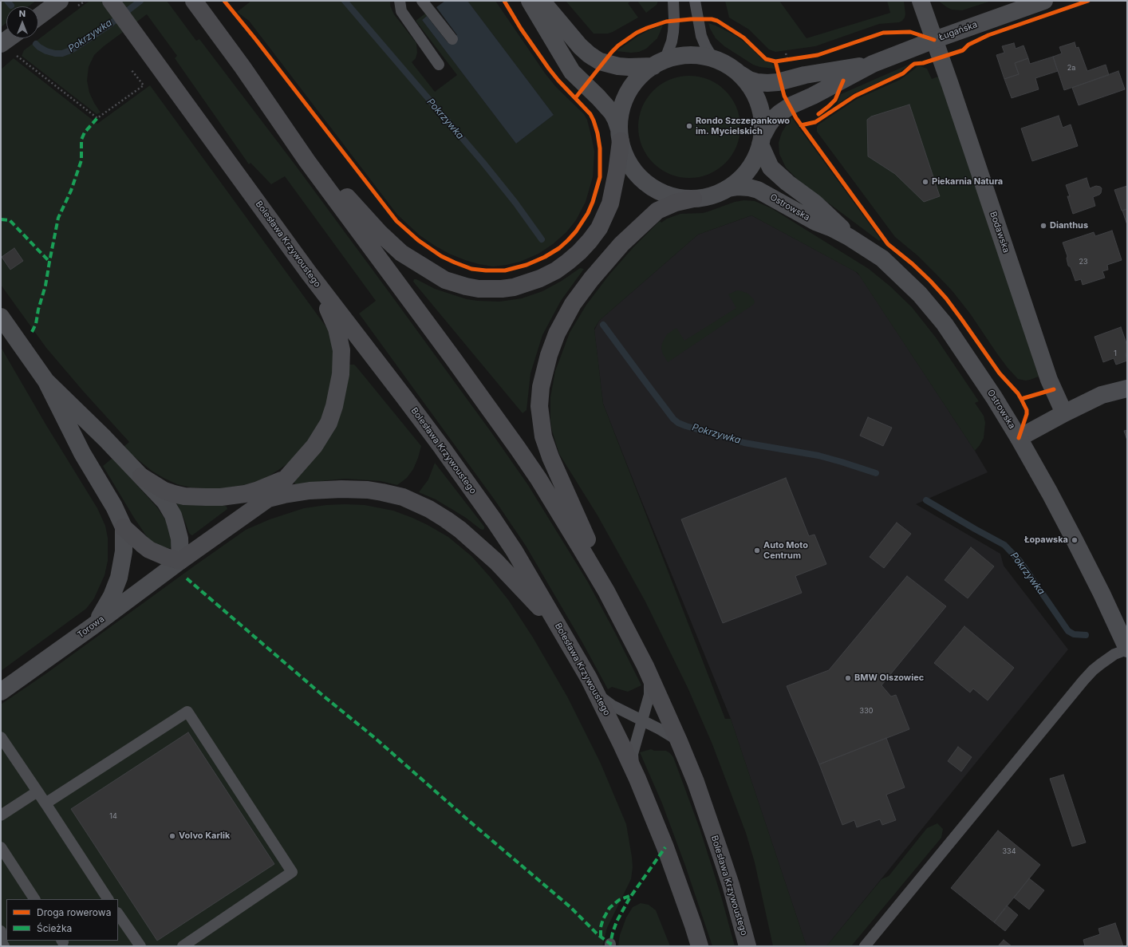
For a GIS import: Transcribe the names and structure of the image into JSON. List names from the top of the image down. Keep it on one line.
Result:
{"streets":{"main road":["Bolesława Krzywoustego"],"street":["Ługańska","Ostrowska","Bodawska","Torowa"]},"crossings":[["Ługańska","Ostrowska"],["Ługańska","Bodawska"]],"water":["Pokrzywka"],"places":["Rondo Szczepankowo im. Mycielskich","Piekarnia Natura","Dianthus","Łopawska","Auto Moto Centrum","BMW Olszowiec","Volvo Karlik"],"house_numbers":["2a","23","1","330","14","334"],"legend":["Droga rowerowa","Ścieżka"],"north":"top"}
